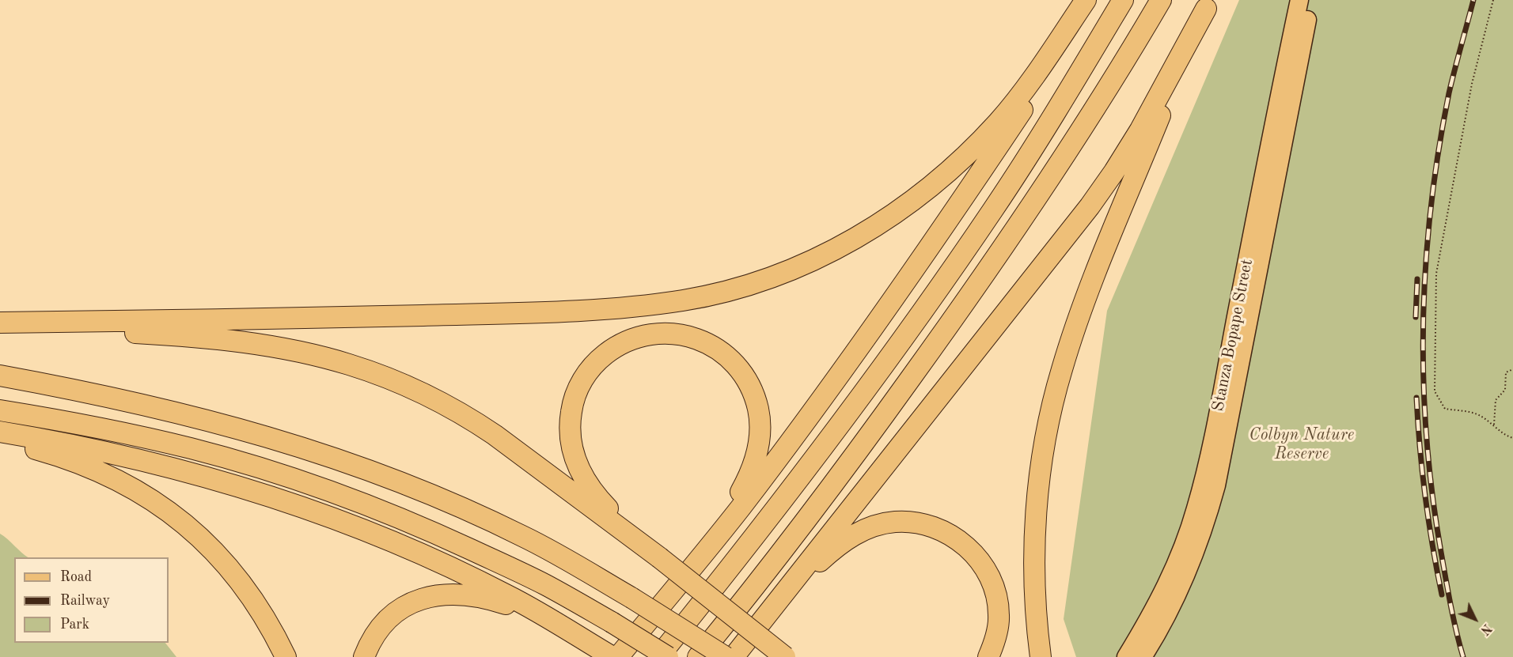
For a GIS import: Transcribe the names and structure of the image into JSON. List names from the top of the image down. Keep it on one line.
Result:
{"streets":{"main road":["Stanza Bopape Street"]},"parks":["Colbyn Nature Reserve"],"legend":["Road","Railway","Park"],"north":"bottom right"}
